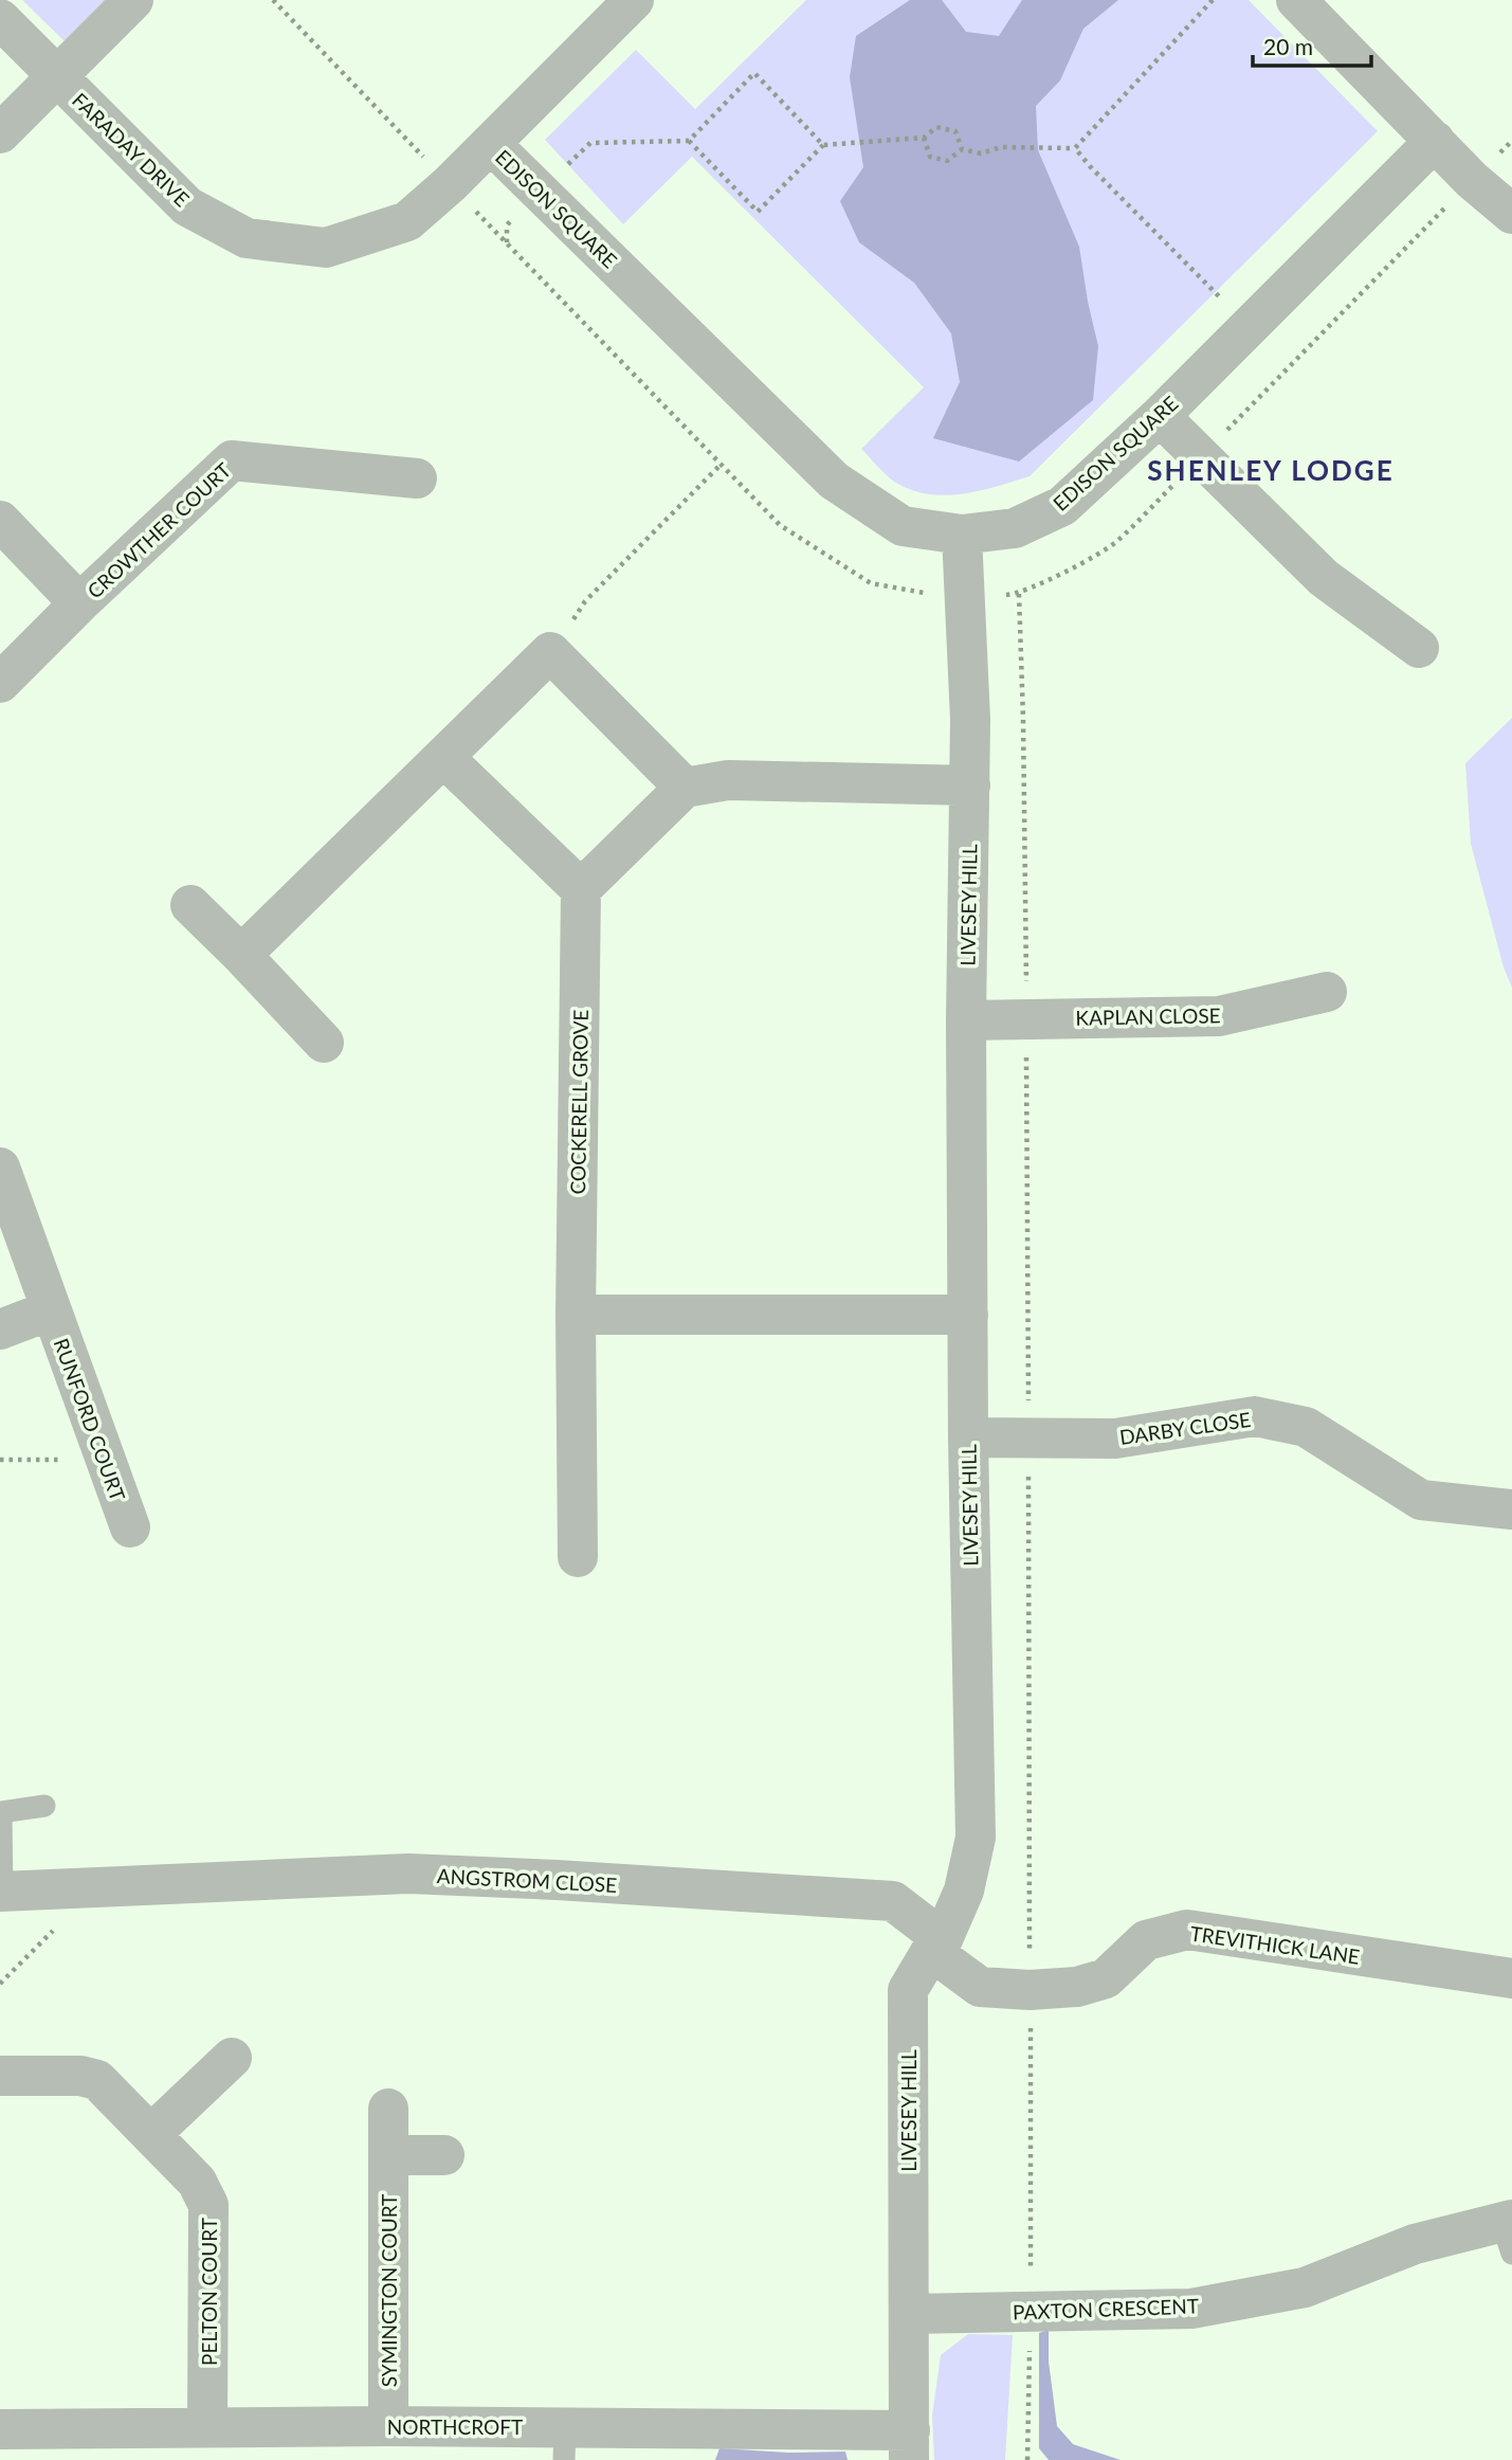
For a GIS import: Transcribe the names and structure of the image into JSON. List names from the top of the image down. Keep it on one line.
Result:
{"streets":{"street":["FARADAY DRIVE","EDISON SQUARE","CROWTHER COURT","LIVESEY HILL","KAPLAN CLOSE","COCKERELL GROVE","RUNFORD COURT","DARBY CLOSE","ANGSTROM CLOSE","TREVITHICK LANE","SYMINGTON COURT","PELTON COURT","PAXTON CRESCENT","NORTHCROFT"]},"crossings":[["FARADAY DRIVE","EDISON SQUARE"],["EDISON SQUARE","LIVESEY HILL"],["LIVESEY HILL","KAPLAN CLOSE"],["LIVESEY HILL","DARBY CLOSE"],["LIVESEY HILL","ANGSTROM CLOSE"],["LIVESEY HILL","TREVITHICK LANE"],["LIVESEY HILL","PAXTON CRESCENT"],["LIVESEY HILL","NORTHCROFT"],["ANGSTROM CLOSE","TREVITHICK LANE"],["SYMINGTON COURT","NORTHCROFT"],["PELTON COURT","NORTHCROFT"]],"districts":["SHENLEY LODGE"],"scale_bar":"20 m"}
